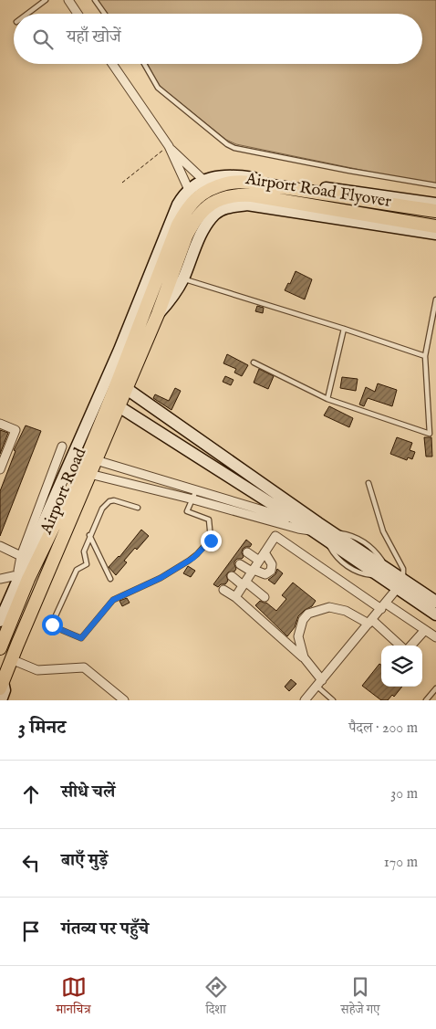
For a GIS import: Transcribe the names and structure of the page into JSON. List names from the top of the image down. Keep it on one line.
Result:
{"streets":{"main road":["Airport Road Flyover","Airport Road"]},"crossings":[["Airport Road Flyover","Airport Road"]],"page":{"search":"यहाँ खोजें","heading":["3 मिनट","पैदल · 200 m"],"list":[["सीधे चलें","30 m"],["बाएँ मुड़ें","170 m"],"गंतव्य पर पहुँचे"],"nav":["मानचित्र","दिशा","सहेजे गए"]}}
